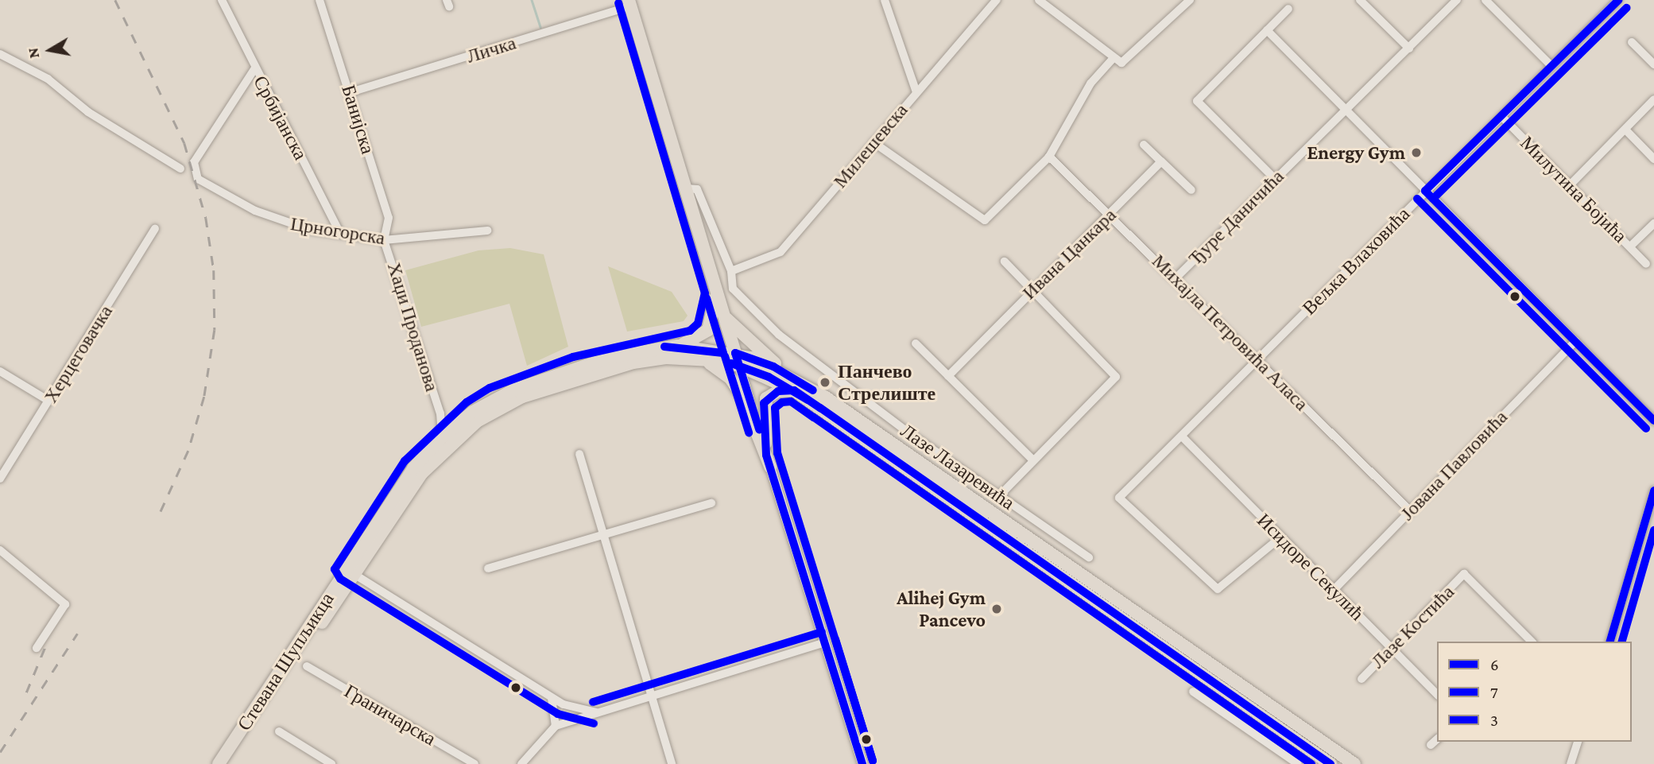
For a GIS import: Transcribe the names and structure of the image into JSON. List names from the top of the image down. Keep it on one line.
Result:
{"streets":{"main road":["Стевана Шупљикца"],"street":["Личка","Србијанска","Банијска","Милешевска","Милутина Бојића","Ђуре Даничића","Црногорска","Ивана Цанкара","Вељка Влаховића","Хаџи Проданова","Михајла Петровића Аласа","Херцеговачка","Јована Павловића","Лазе Лазаревића","Исидоре Секулић","Лазе Костића","Граничарска"]},"crossings":[["Личка","Банијска"],["Србијанска","Црногорска"],["Банијска","Црногорска"],["Банијска","Хаџи Проданова"],["Милешевска","Лазе Лазаревића"],["Милутина Бојића","Вељка Влаховића"],["Ђуре Даничића","Михајла Петровића Аласа"],["Црногорска","Хаџи Проданова"],["Ивана Цанкара","Михајла Петровића Аласа"],["Вељка Влаховића","Михајла Петровића Аласа"],["Вељка Влаховића","Исидоре Секулић"],["Хаџи Проданова","Стевана Шупљикца"],["Михајла Петровића Аласа","Јована Павловића"],["Јована Павловића","Исидоре Секулић"],["Исидоре Секулић","Лазе Костића"]],"places":["Energy Gym","Панчево Стрелиште","Alihej Gym Pancevo"],"lines":["transit line 6","transit line 3","transit line 7"],"legend":["6","7","3"],"north":"left"}
